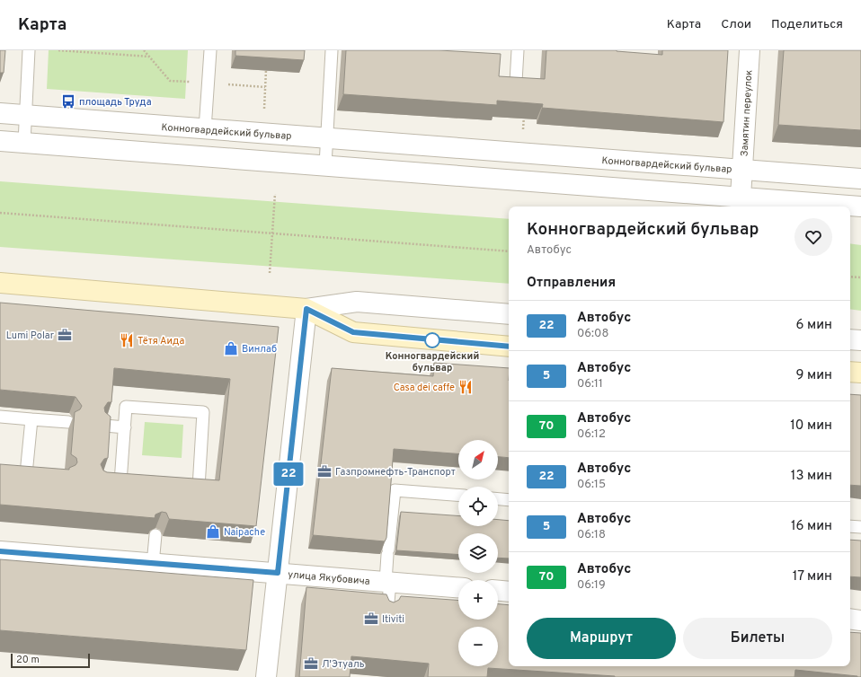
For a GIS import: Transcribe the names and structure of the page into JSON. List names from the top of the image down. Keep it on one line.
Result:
{"streets":{"street":["Замятин переулок","Конногвардейский бульвар","улица Якубовича"]},"crossings":[["Замятин переулок","Конногвардейский бульвар"]],"places":{"bus stop":["площадь Труда"],"office":["Lumi Рolar","Газпромнефть-Транспорт","Itiviti","Л'Этуаль"],"restaurant":["Тётя Аида","Casa dei caffe"],"other":["Конногвардейский бульвар"],"shop":["Винлаб","Naipache"]},"lines":["bus line 22"],"scale_bar":"20 m","north":"top right","page":{"header":"Карта","nav":["Карта","Слои","Поделиться"],"on_map":"22","heading":[["Конногвардейский бульвар","Автобус"],"Отправления"],"list":[{"mark":"22","name":"Автобус","note":"06:08","value":"6 мин"},{"mark":"5","name":"Автобус","note":"06:11","value":"9 мин"},{"mark":"70","name":"Автобус","note":"06:12","value":"10 мин"},{"mark":"22","name":"Автобус","note":"06:15","value":"13 мин"},{"mark":"5","name":"Автобус","note":"06:18","value":"16 мин"},{"mark":"70","name":"Автобус","note":"06:19","value":"17 мин"}],"map_buttons":["+","−"],"buttons":["Маршрут","Билеты"],"scale":"20 m"}}
